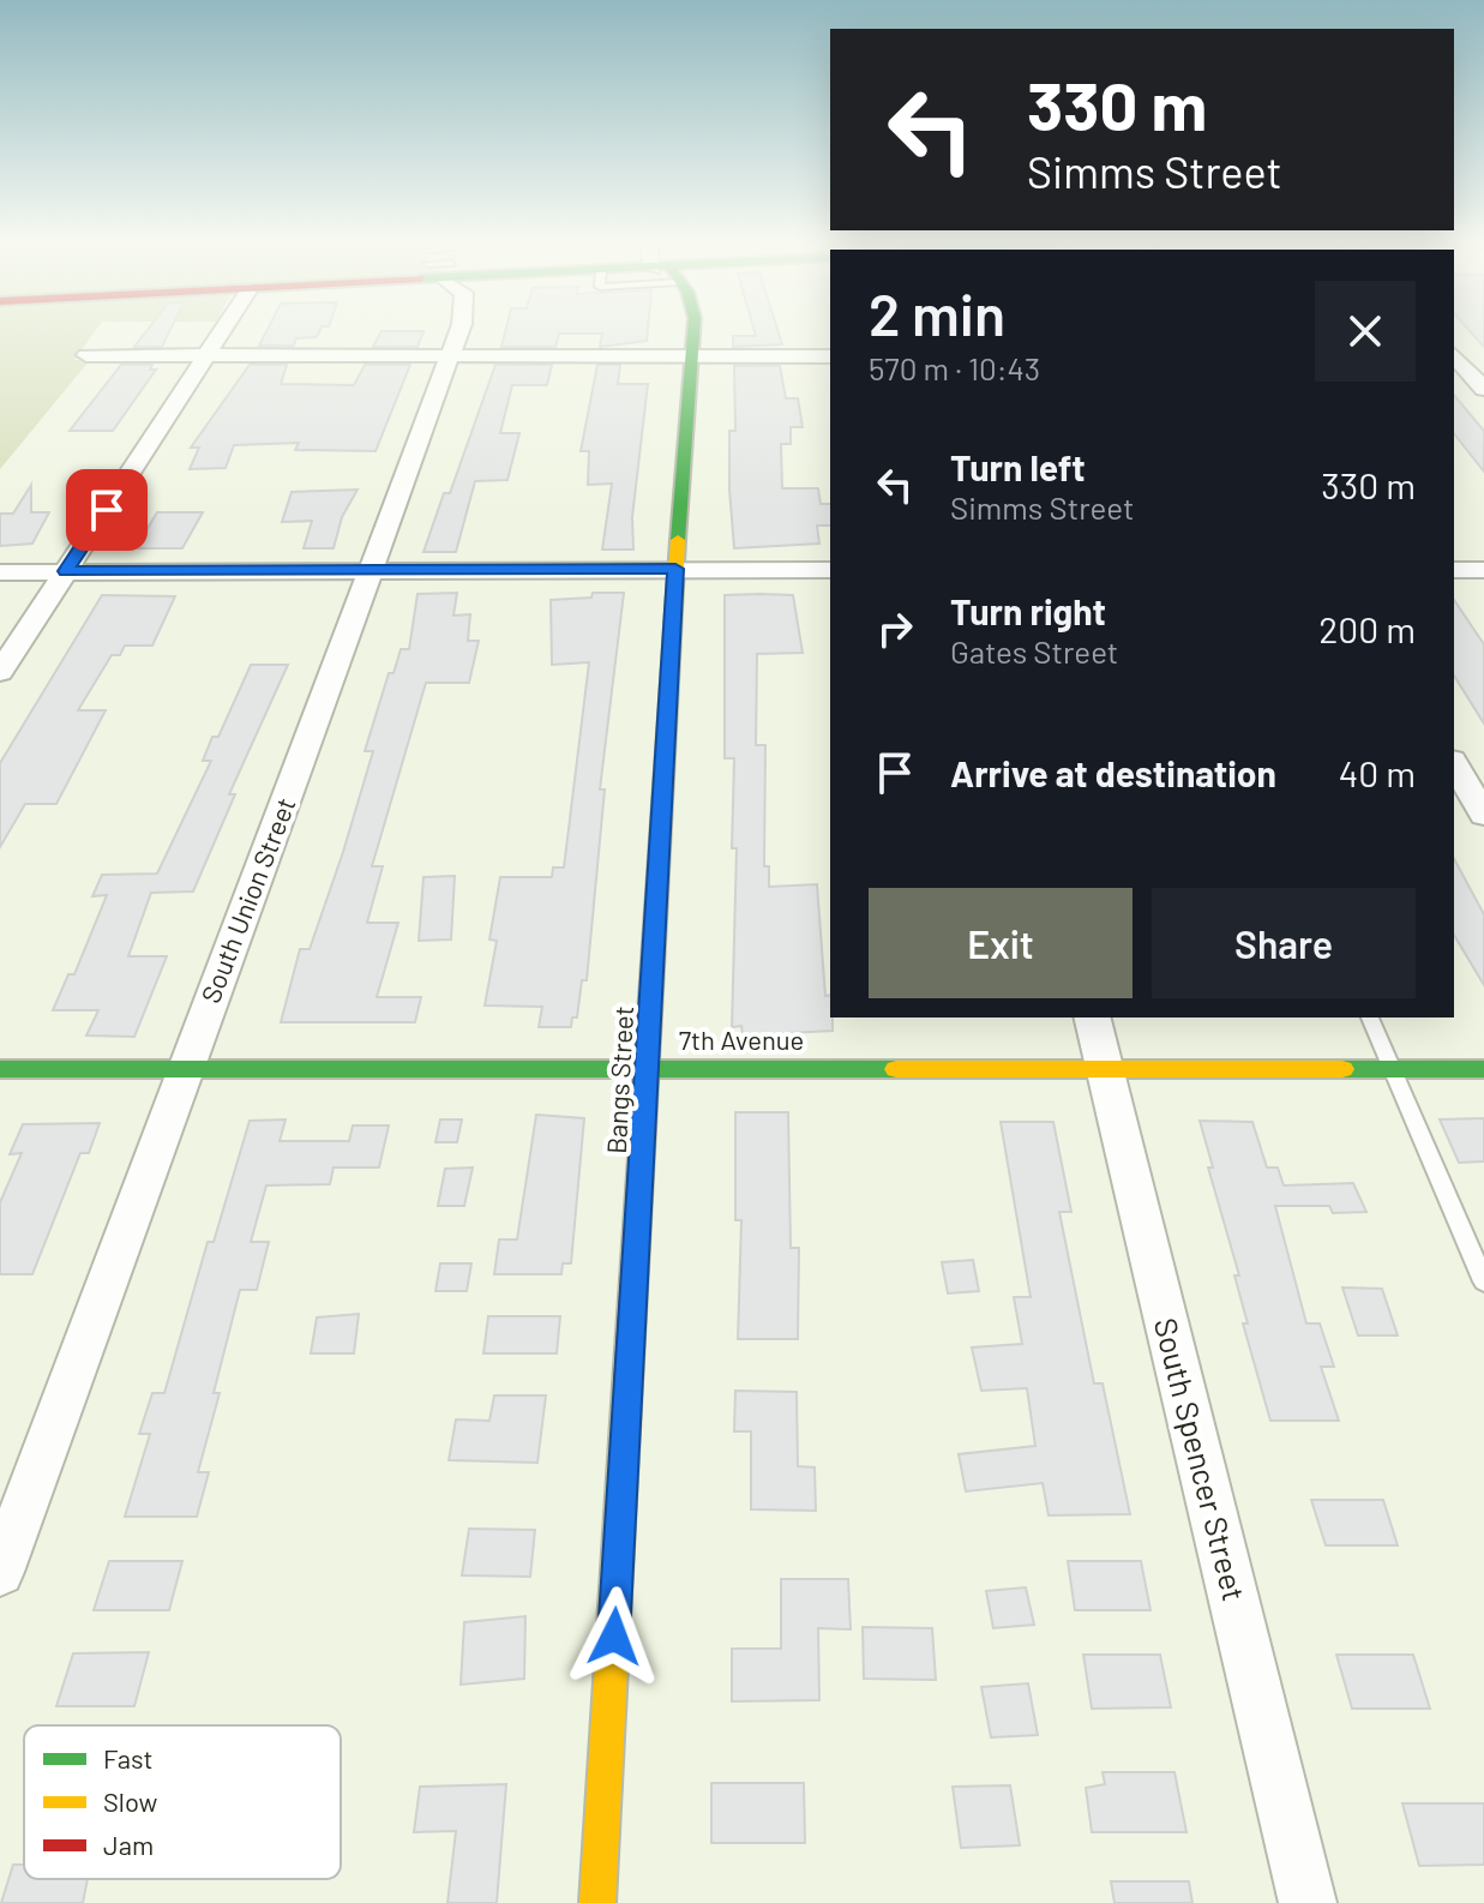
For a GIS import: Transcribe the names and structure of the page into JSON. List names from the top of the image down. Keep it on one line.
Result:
{"streets":{"street":["South Union Street","7th Avenue","Bangs Street","South Spencer Street"]},"crossings":[["South Union Street","7th Avenue"],["7th Avenue","Bangs Street"],["7th Avenue","South Spencer Street"]],"legend":["Fast","Slow","Jam"],"page":{"turn":["330 m","Simms Street"],"heading":["2 min","570 m · 10:43"],"list":[{"name":"Turn left","note":"Simms Street","value":"330 m"},{"name":"Turn right","note":"Gates Street","value":"200 m"},{"name":"Arrive at destination","value":"40 m"}],"buttons":["Exit","Share"]}}
